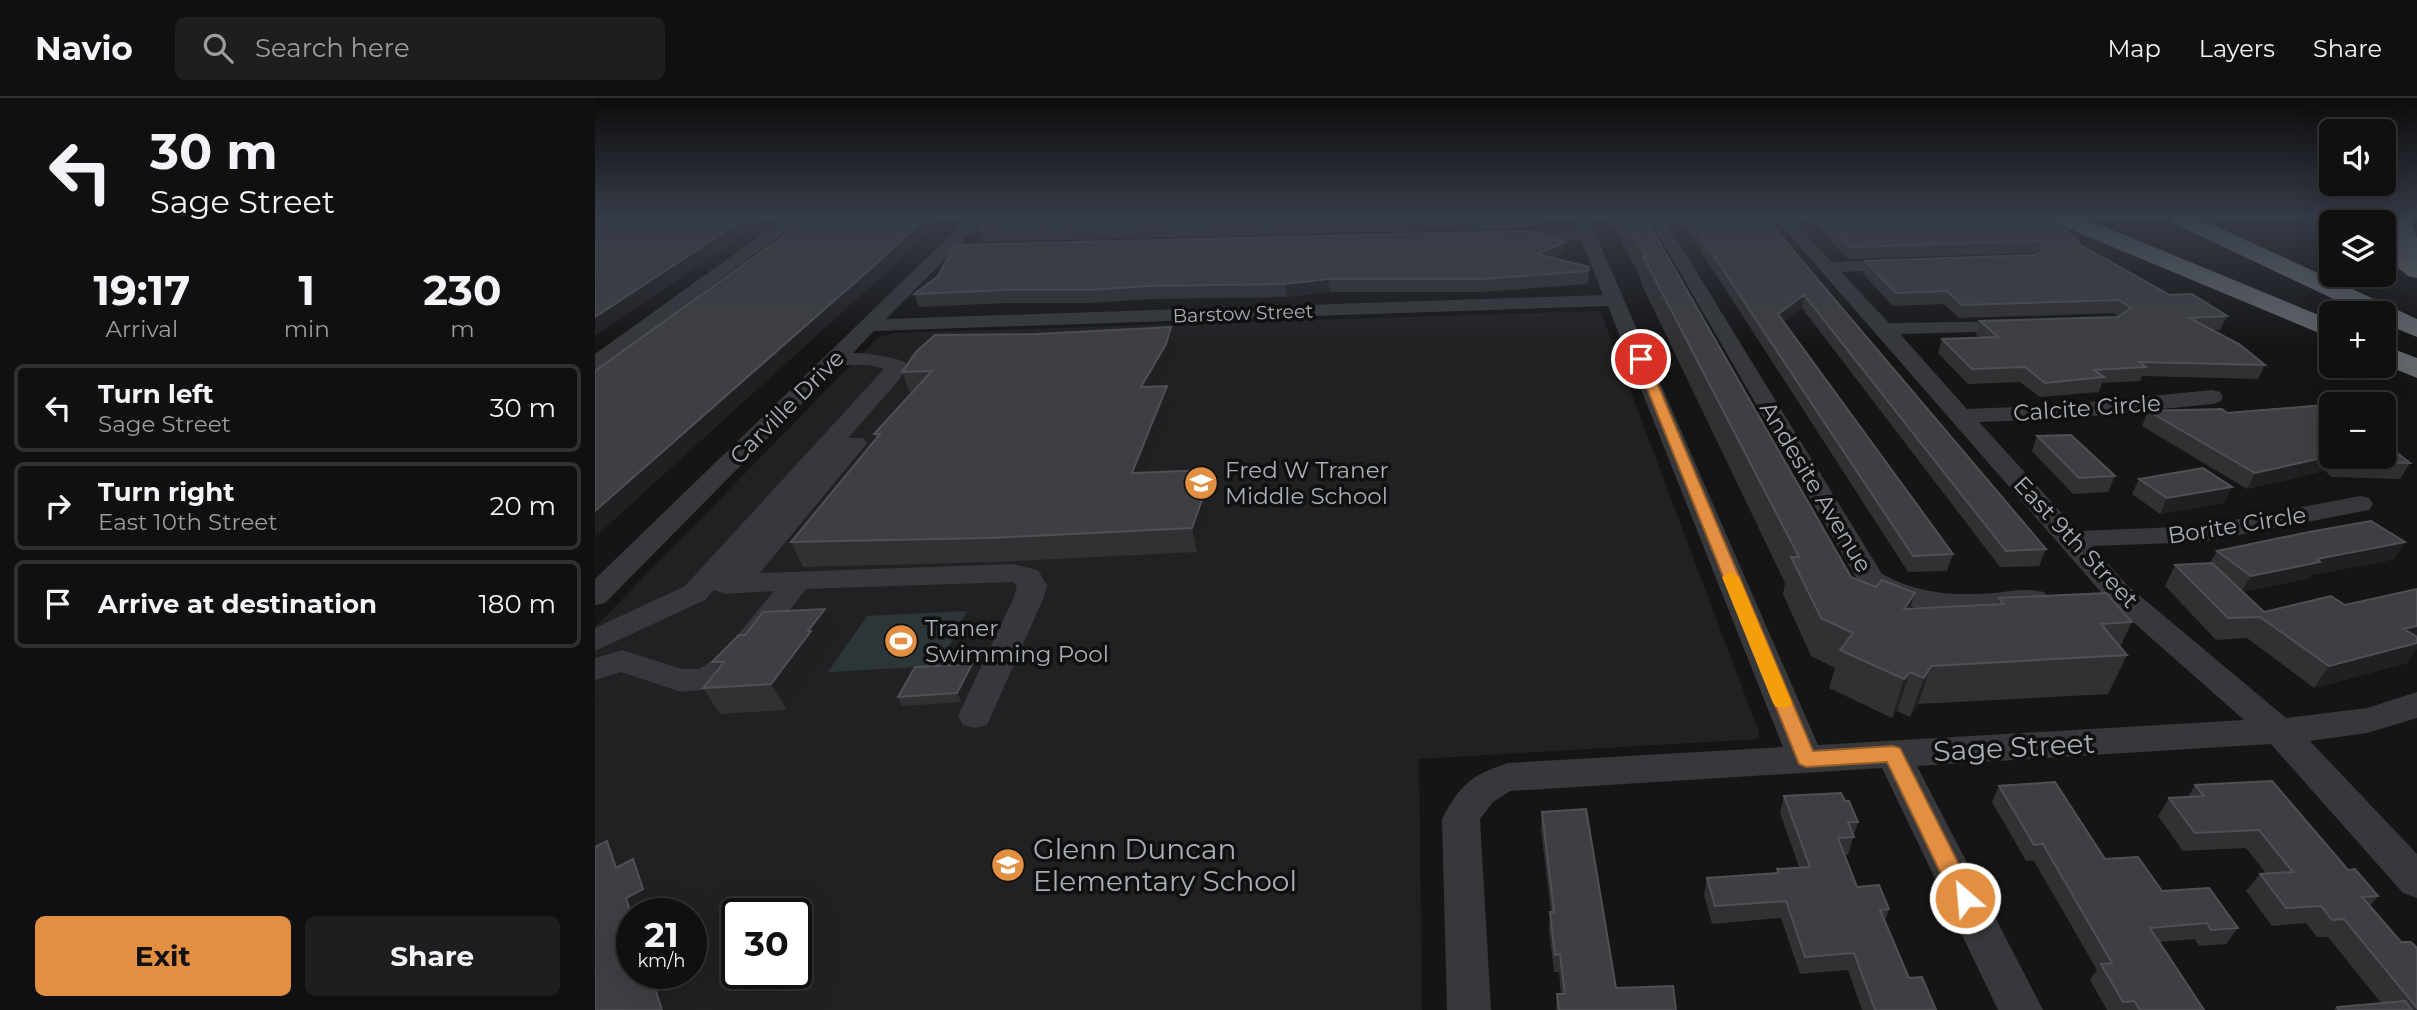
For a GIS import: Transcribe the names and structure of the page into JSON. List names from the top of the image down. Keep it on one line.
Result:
{"streets":{"street":["Barstow Street","Carville Drive","Calcite Circle","Andesite Avenue","Borite Circle","East 9th Street","Sage Street"]},"crossings":[["Barstow Street","Carville Drive"],["Calcite Circle","East 9th Street"],["Andesite Avenue","East 9th Street"],["Borite Circle","East 9th Street"],["East 9th Street","Sage Street"]],"places":{"school or university":["Fred W Traner Middle School","Glenn Duncan Elementary School"],"sports":["Traner Swimming Pool"]},"page":{"header":"Navio","search":"Search here","nav":["Map","Layers","Share"],"turn":["30 m","Sage Street"],"map_buttons":["+","−"],"eta":["19:17","Arrival","1","min","230","m"],"list":[{"name":"Turn left","note":"Sage Street","value":"30 m"},{"name":"Turn right","note":"East 10th Street","value":"20 m"},{"name":"Arrive at destination","value":"180 m"}],"speed":"21 km/h","limit":"30","buttons":["Exit","Share"]}}
